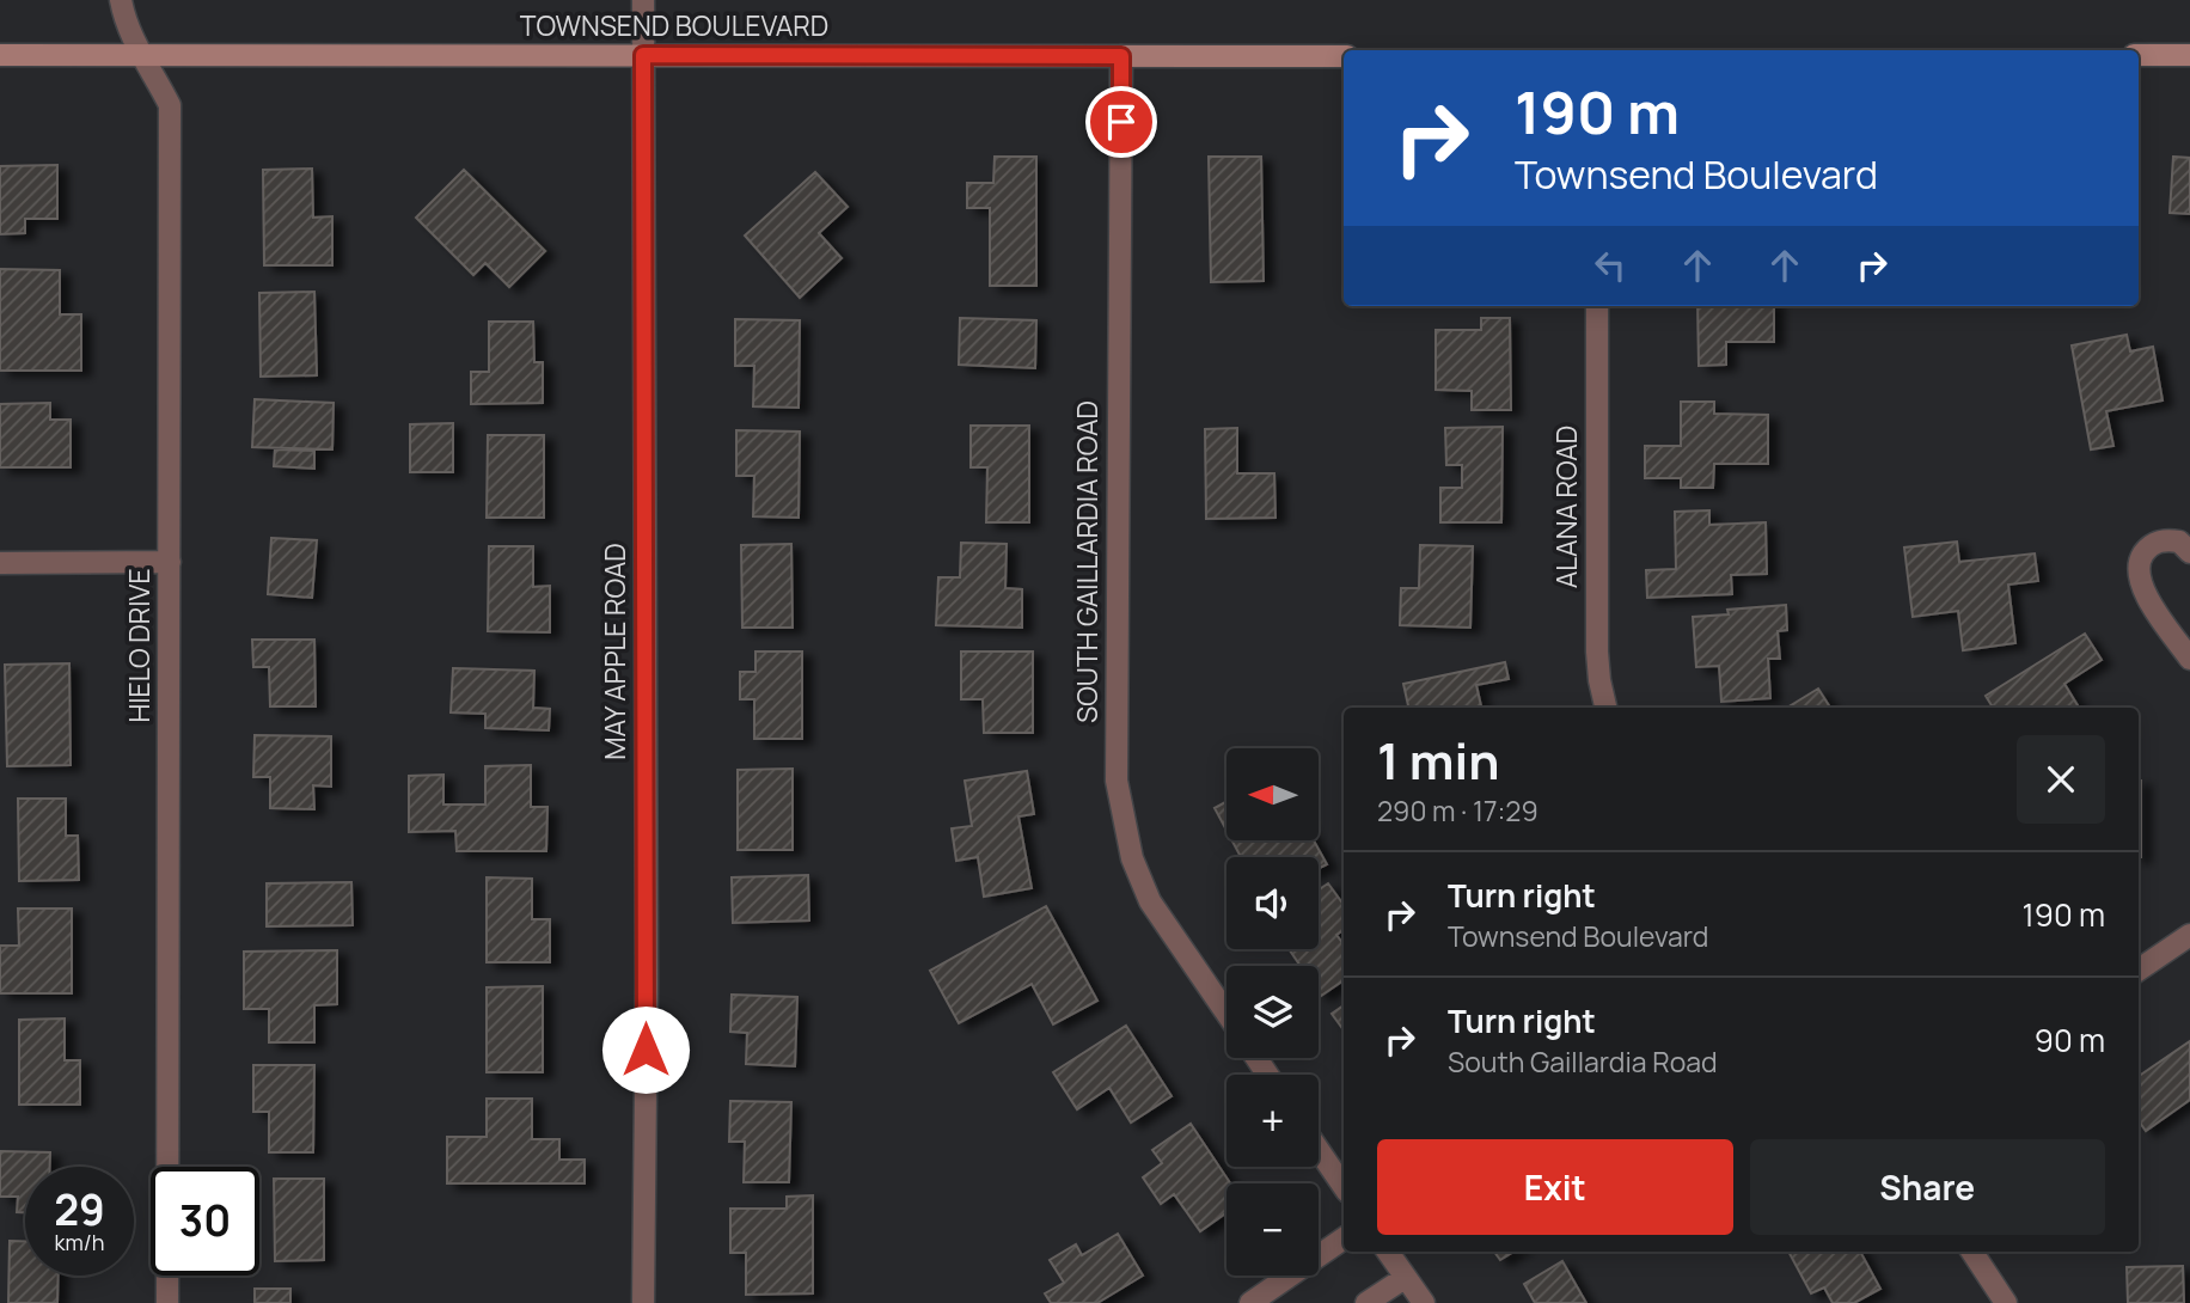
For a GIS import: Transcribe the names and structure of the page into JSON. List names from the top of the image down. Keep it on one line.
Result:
{"streets":{"street":["TOWNSEND BOULEVARD","ALANA ROAD","SOUTH GAILLARDIA ROAD","HIELO DRIVE","MAY APPLE ROAD"]},"crossings":[["TOWNSEND BOULEVARD","SOUTH GAILLARDIA ROAD"],["TOWNSEND BOULEVARD","HIELO DRIVE"],["TOWNSEND BOULEVARD","MAY APPLE ROAD"]],"north":"left","page":{"turn":["190 m","Townsend Boulevard"],"heading":["1 min","290 m · 17:29"],"map_buttons":["+","−"],"list":[{"name":"Turn right","note":"Townsend Boulevard","value":"190 m"},{"name":"Turn right","note":"South Gaillardia Road","value":"90 m"}],"buttons":["Exit","Share"],"speed":"29 km/h","limit":"30"}}
